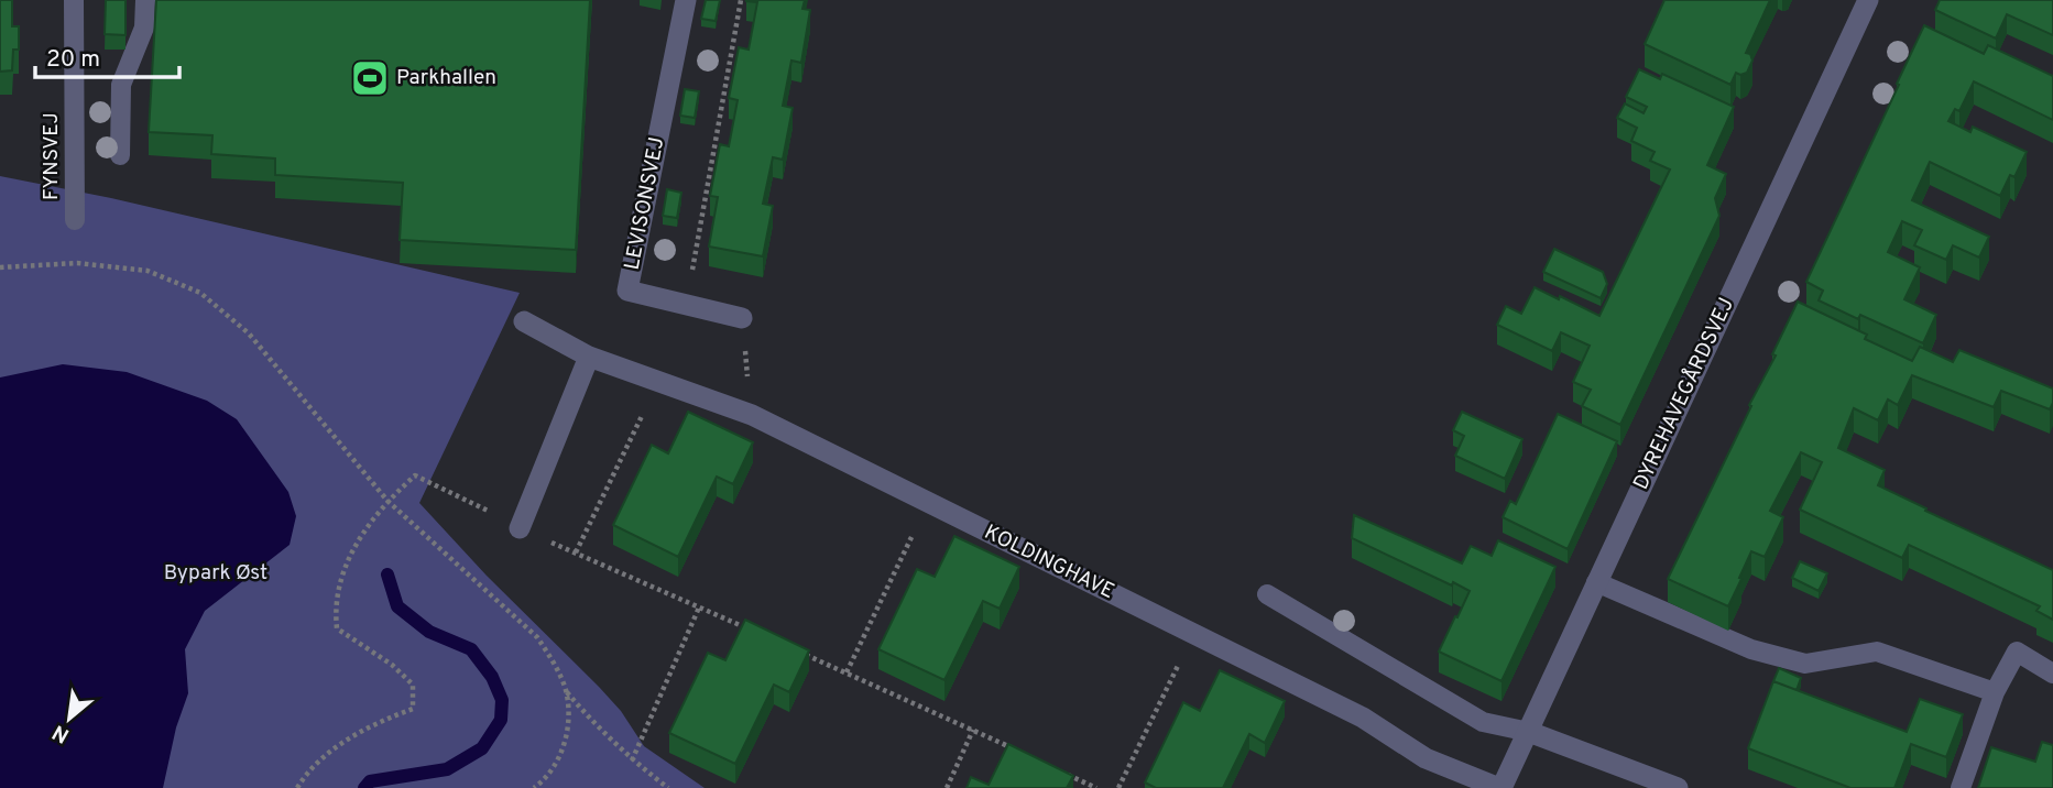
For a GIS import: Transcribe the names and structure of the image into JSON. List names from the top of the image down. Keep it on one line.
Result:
{"streets":{"street":["LEVISONSVEJ","DYREHAVEGÅRDSVEJ","KOLDINGHAVE"],"lane":["FYNSVEJ"]},"crossings":[["DYREHAVEGÅRDSVEJ","KOLDINGHAVE"]],"parks":["Bypark Øst"],"places":{"sports":["Parkhallen"]},"scale_bar":"20 m","north":"bottom left"}
